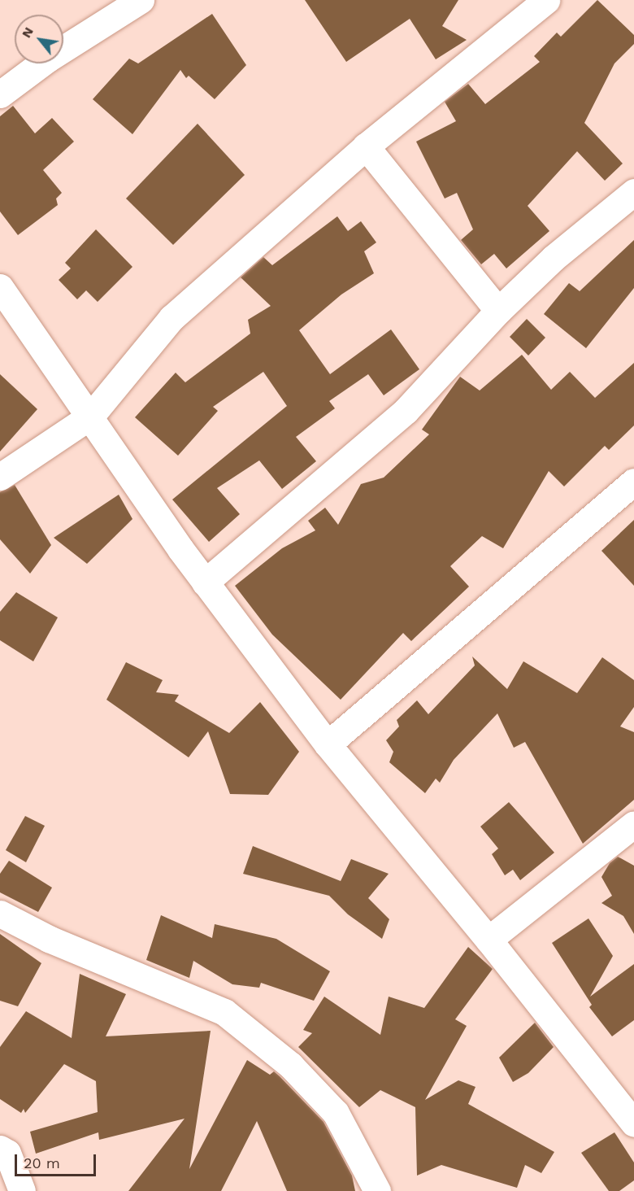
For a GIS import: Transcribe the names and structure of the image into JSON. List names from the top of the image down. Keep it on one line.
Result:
{"scale_bar":"20 m","north":"top left"}
